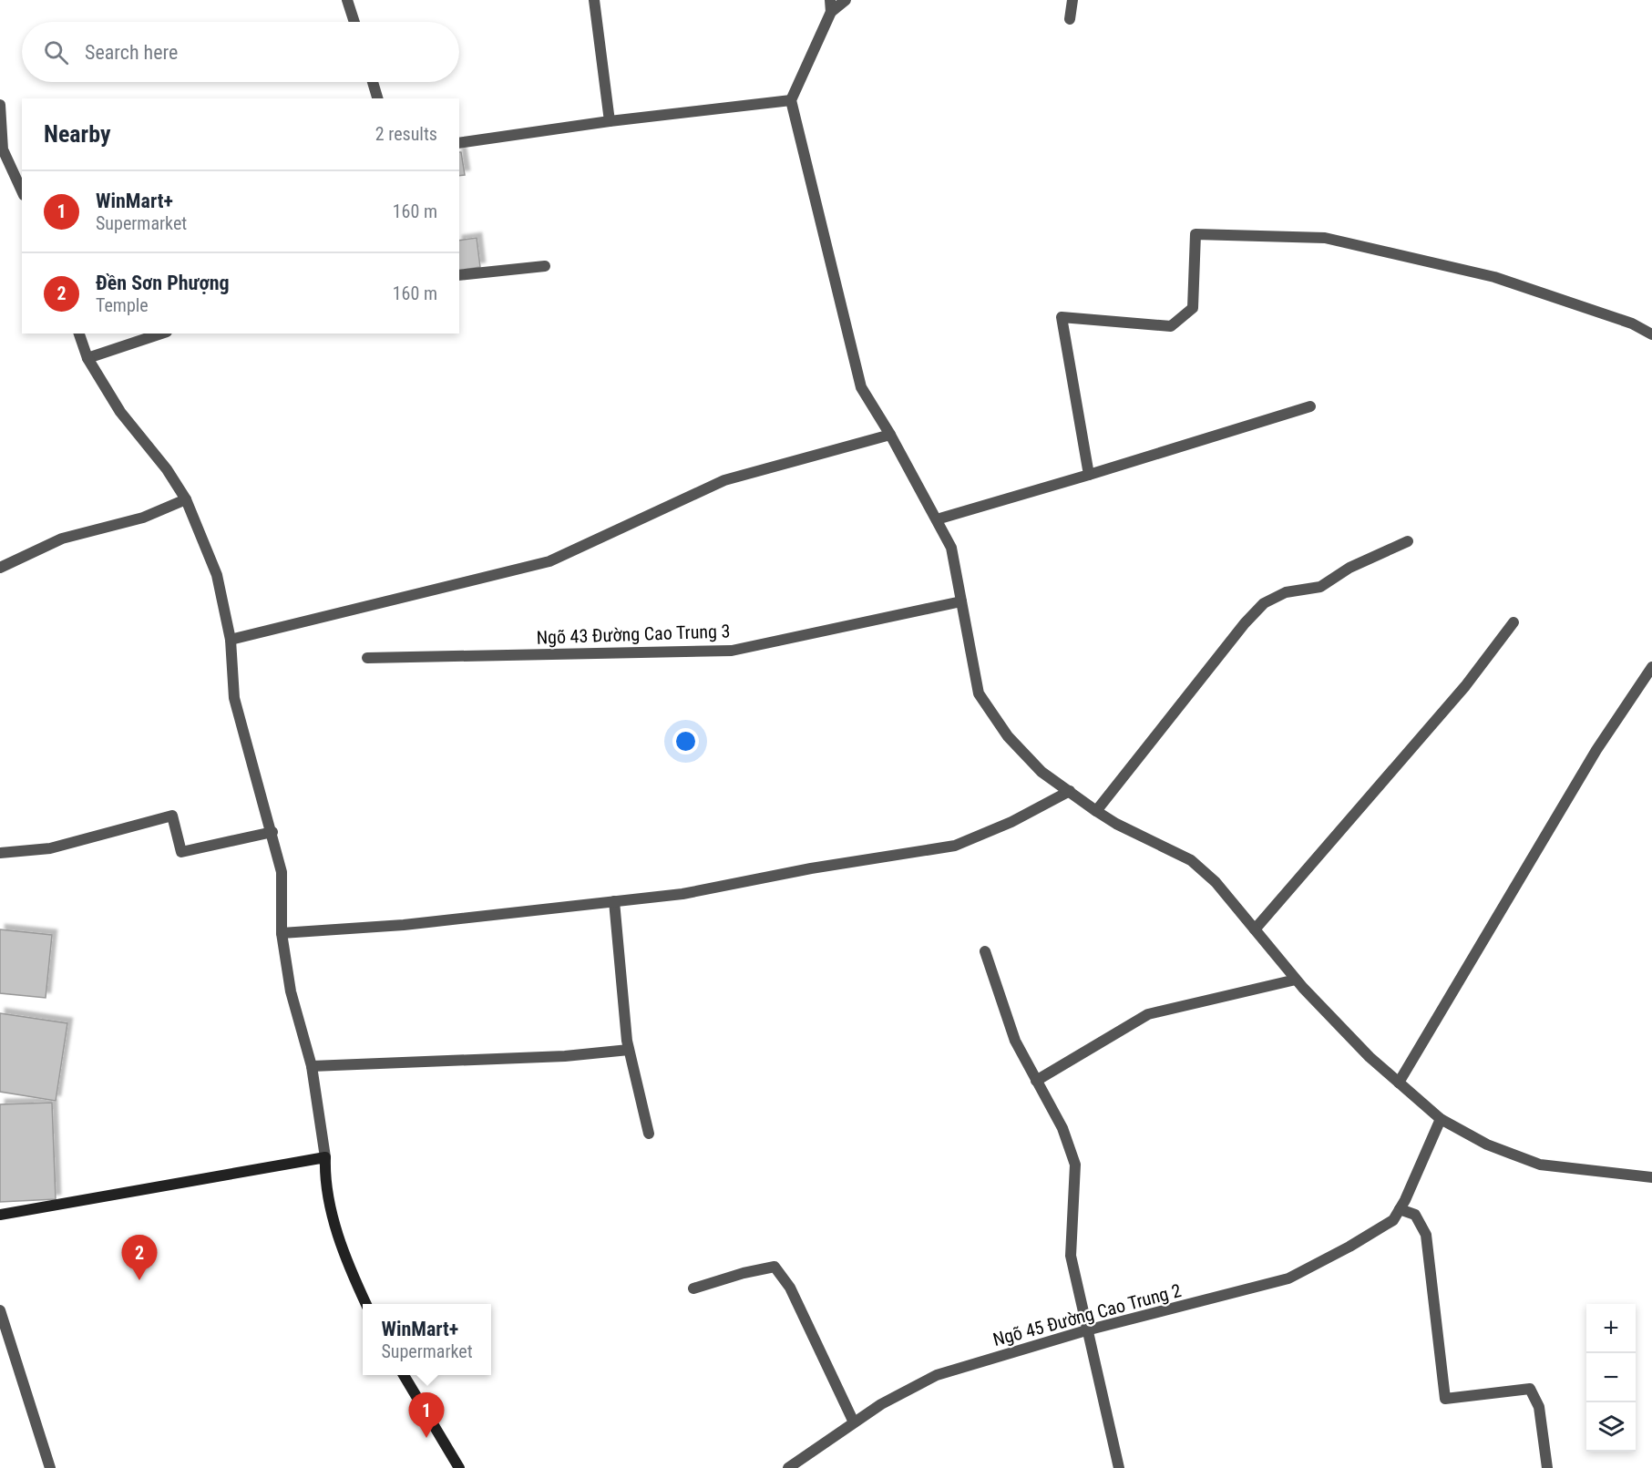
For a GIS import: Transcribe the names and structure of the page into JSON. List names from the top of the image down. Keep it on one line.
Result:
{"streets":{"street":["Ngõ 43 Đường Cao Trung 3","Ngõ 45 Đường Cao Trung 2"]},"page":{"search":"Search here","heading":["Nearby","2 results"],"list":[{"mark":"1","name":"WinMart+","note":"Supermarket","value":"160 m"},{"mark":"2","name":"Đền Sơn Phượng","note":"Temple","value":"160 m"}],"pins":["2","1"],"map_buttons":["+","−"],"popup":["WinMart+","Supermarket"]}}
